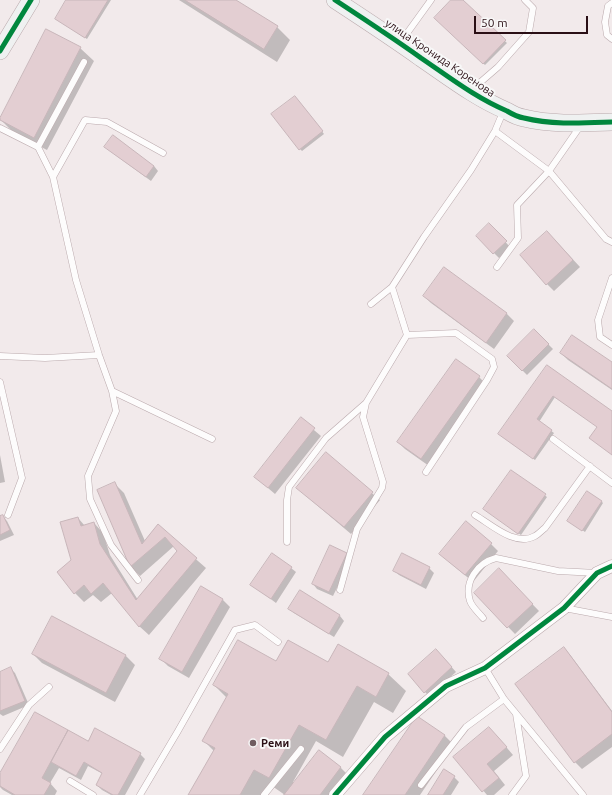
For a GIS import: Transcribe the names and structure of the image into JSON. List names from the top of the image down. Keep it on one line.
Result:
{"streets":{"street":["улица Кронида Коренова"]},"places":["Реми"],"scale_bar":"50 m"}
